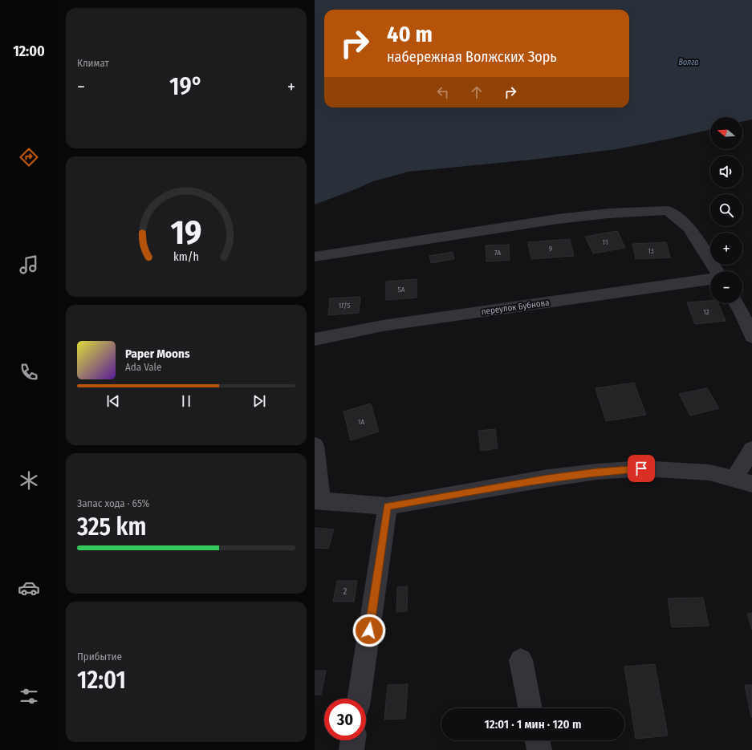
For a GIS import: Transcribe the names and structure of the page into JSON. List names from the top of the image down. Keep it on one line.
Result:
{"streets":{"street":["переулок Бубнова"]},"water":["Волга"],"house_numbers":["11","9","13","7А","5А","1Г/5","12","1А","2"],"north":"left","page":{"tabs":"12:00","tile":["Климат",["Запас хода · 65%","325 km"],["Прибытие","12:01"]],"turn":["40 m","набережная Волжских Зорь"],"heat":["−","19°","+"],"map_buttons":["+","−"],"song":["Paper Moons","Ada Vale"],"limit":"30","trip":"12:01 · 1 мин · 120 m","gauge":["19","km/h"]}}
